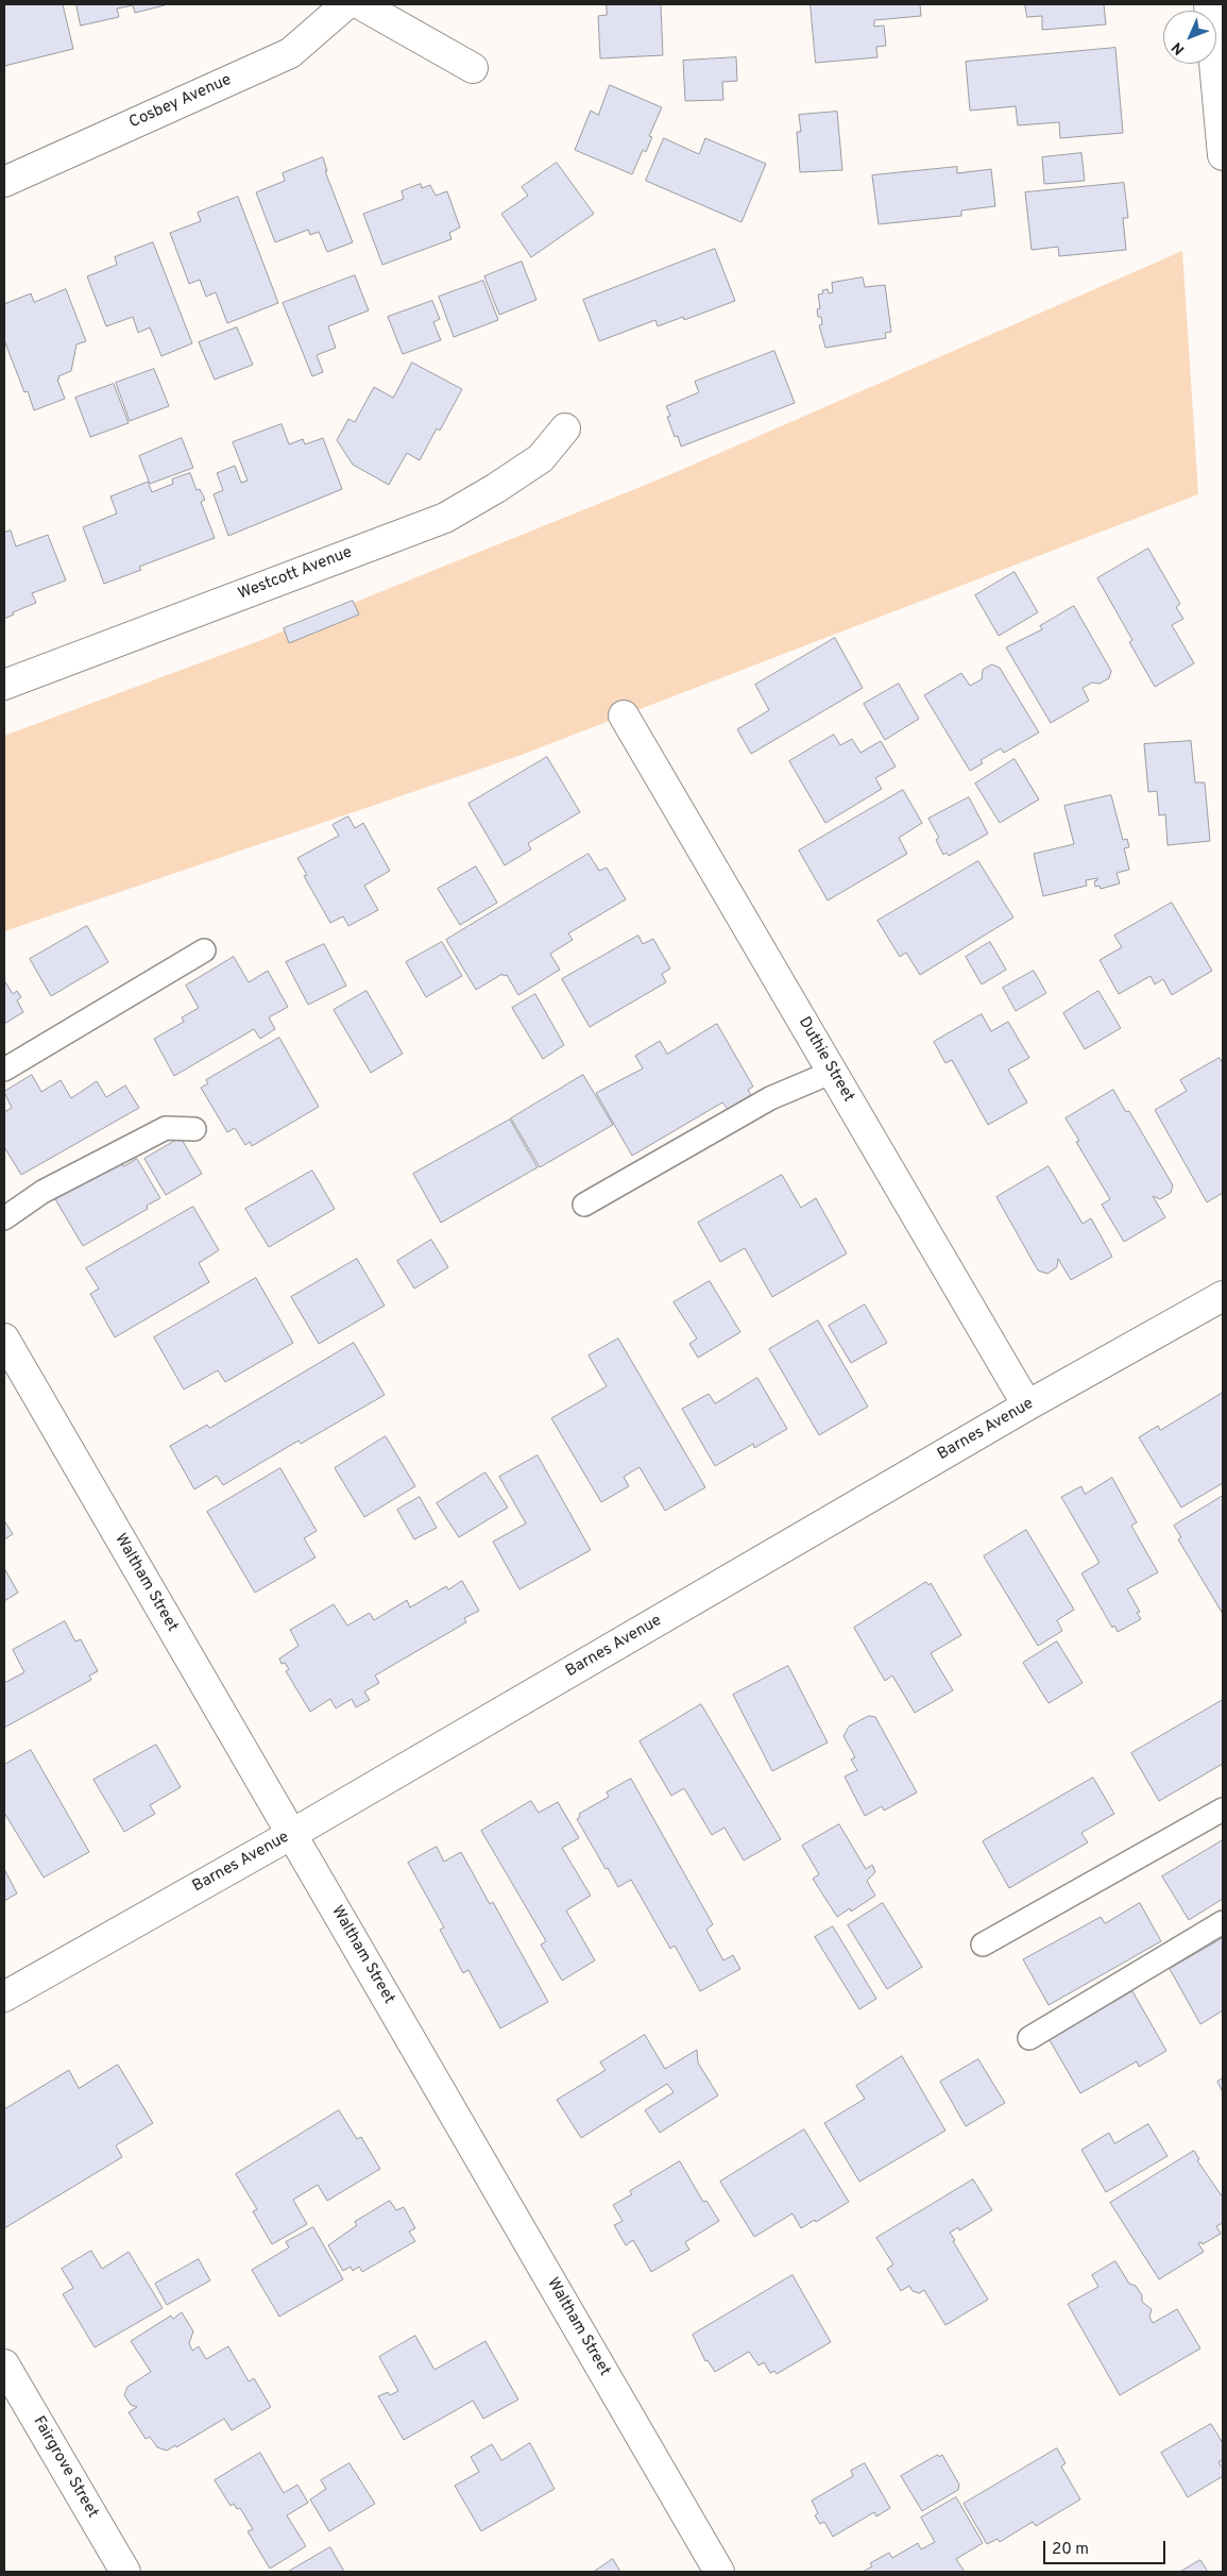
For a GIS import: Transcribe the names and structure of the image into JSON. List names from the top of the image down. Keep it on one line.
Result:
{"streets":{"street":["Cosbey Avenue","Westcott Avenue","Duthie Street","Barnes Avenue","Waltham Street","Fairgrove Street"]},"crossings":[["Duthie Street","Barnes Avenue"],["Barnes Avenue","Waltham Street"]],"scale_bar":"20 m","north":"bottom left"}
